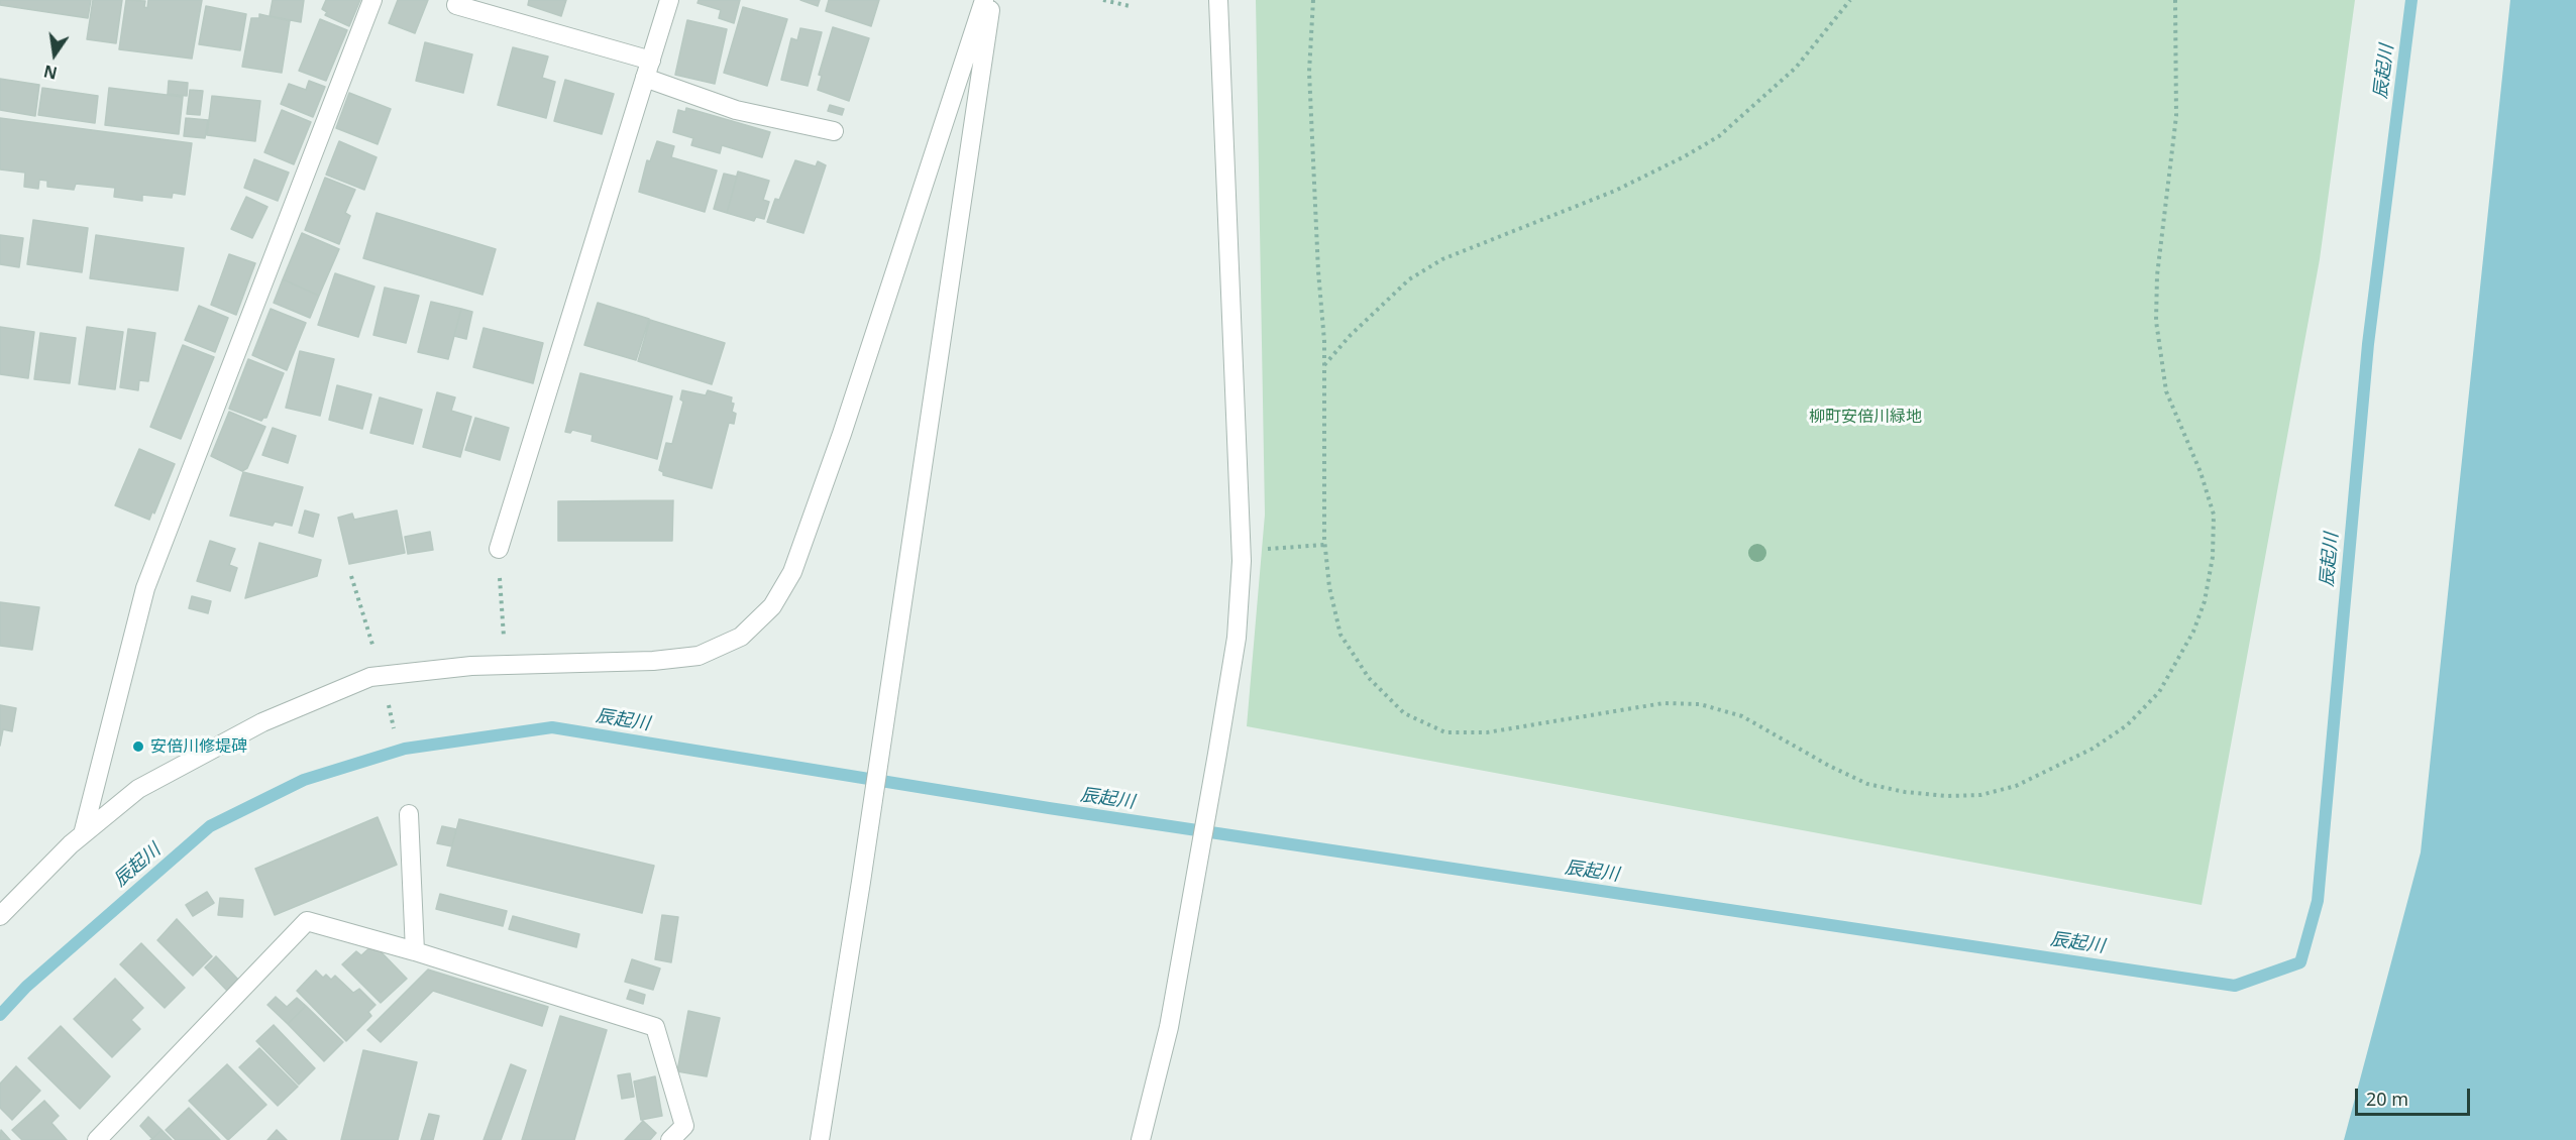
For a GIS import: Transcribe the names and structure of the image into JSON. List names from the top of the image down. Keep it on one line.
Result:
{"water":["辰起川"],"parks":["柳町安倍川緑地"],"places":["安倍川修堤碑"],"scale_bar":"20 m","north":"bottom"}
